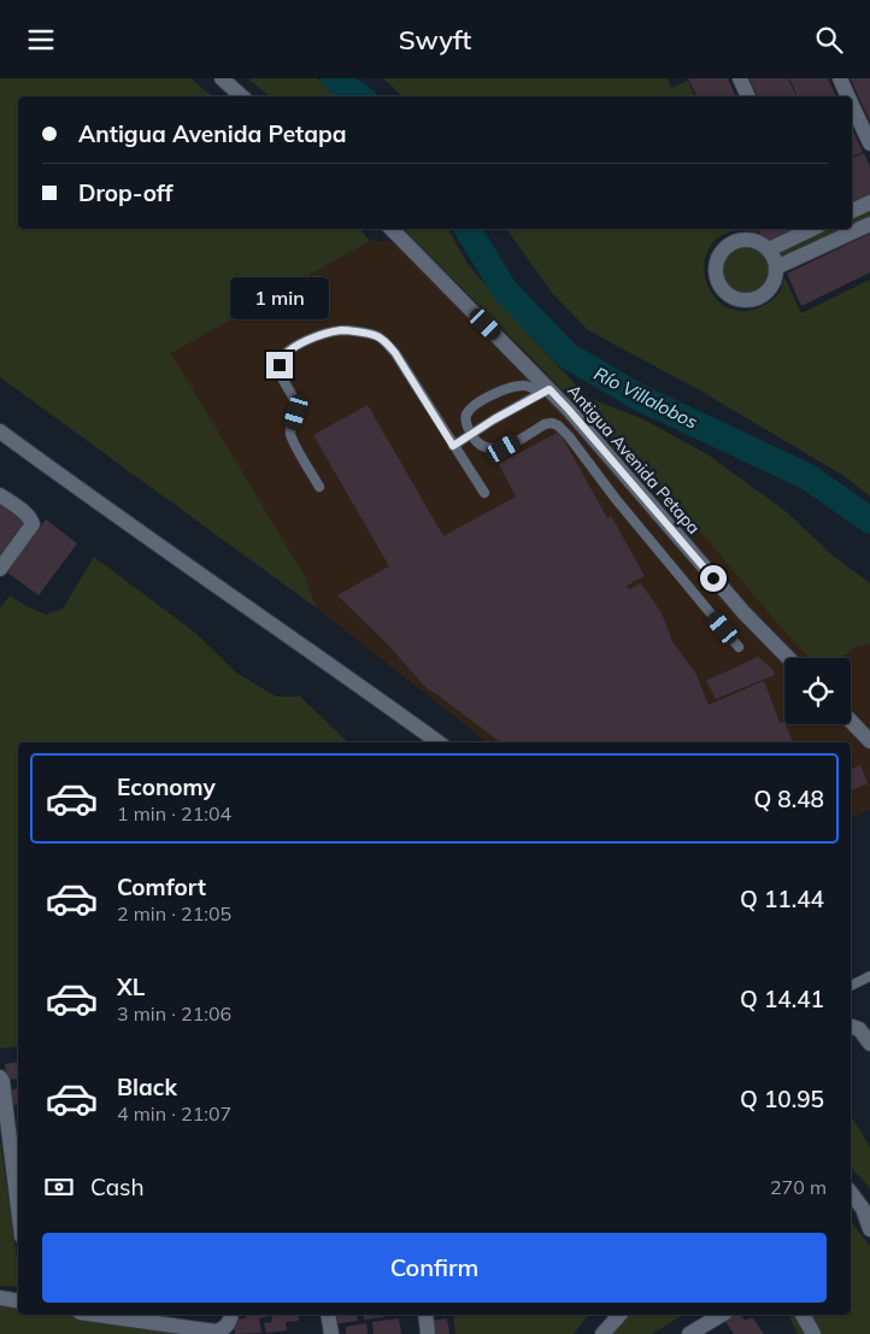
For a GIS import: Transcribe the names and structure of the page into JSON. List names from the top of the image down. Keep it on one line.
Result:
{"streets":{"street":["Antigua Avenida Petapa"]},"water":["Río Villalobos"],"page":{"header":"Swyft","banner":["Antigua Avenida Petapa","Drop-off"],"bubble":"1 min","list":[{"name":"Economy","note":"1 min · 21:04","value":"Q 8.48"},{"name":"Comfort","note":"2 min · 21:05","value":"Q 11.44"},{"name":"XL","note":"3 min · 21:06","value":"Q 14.41"},{"name":"Black","note":"4 min · 21:07","value":"Q 10.95"}],"pay":["Cash","270 m"],"buttons":"Confirm"}}
